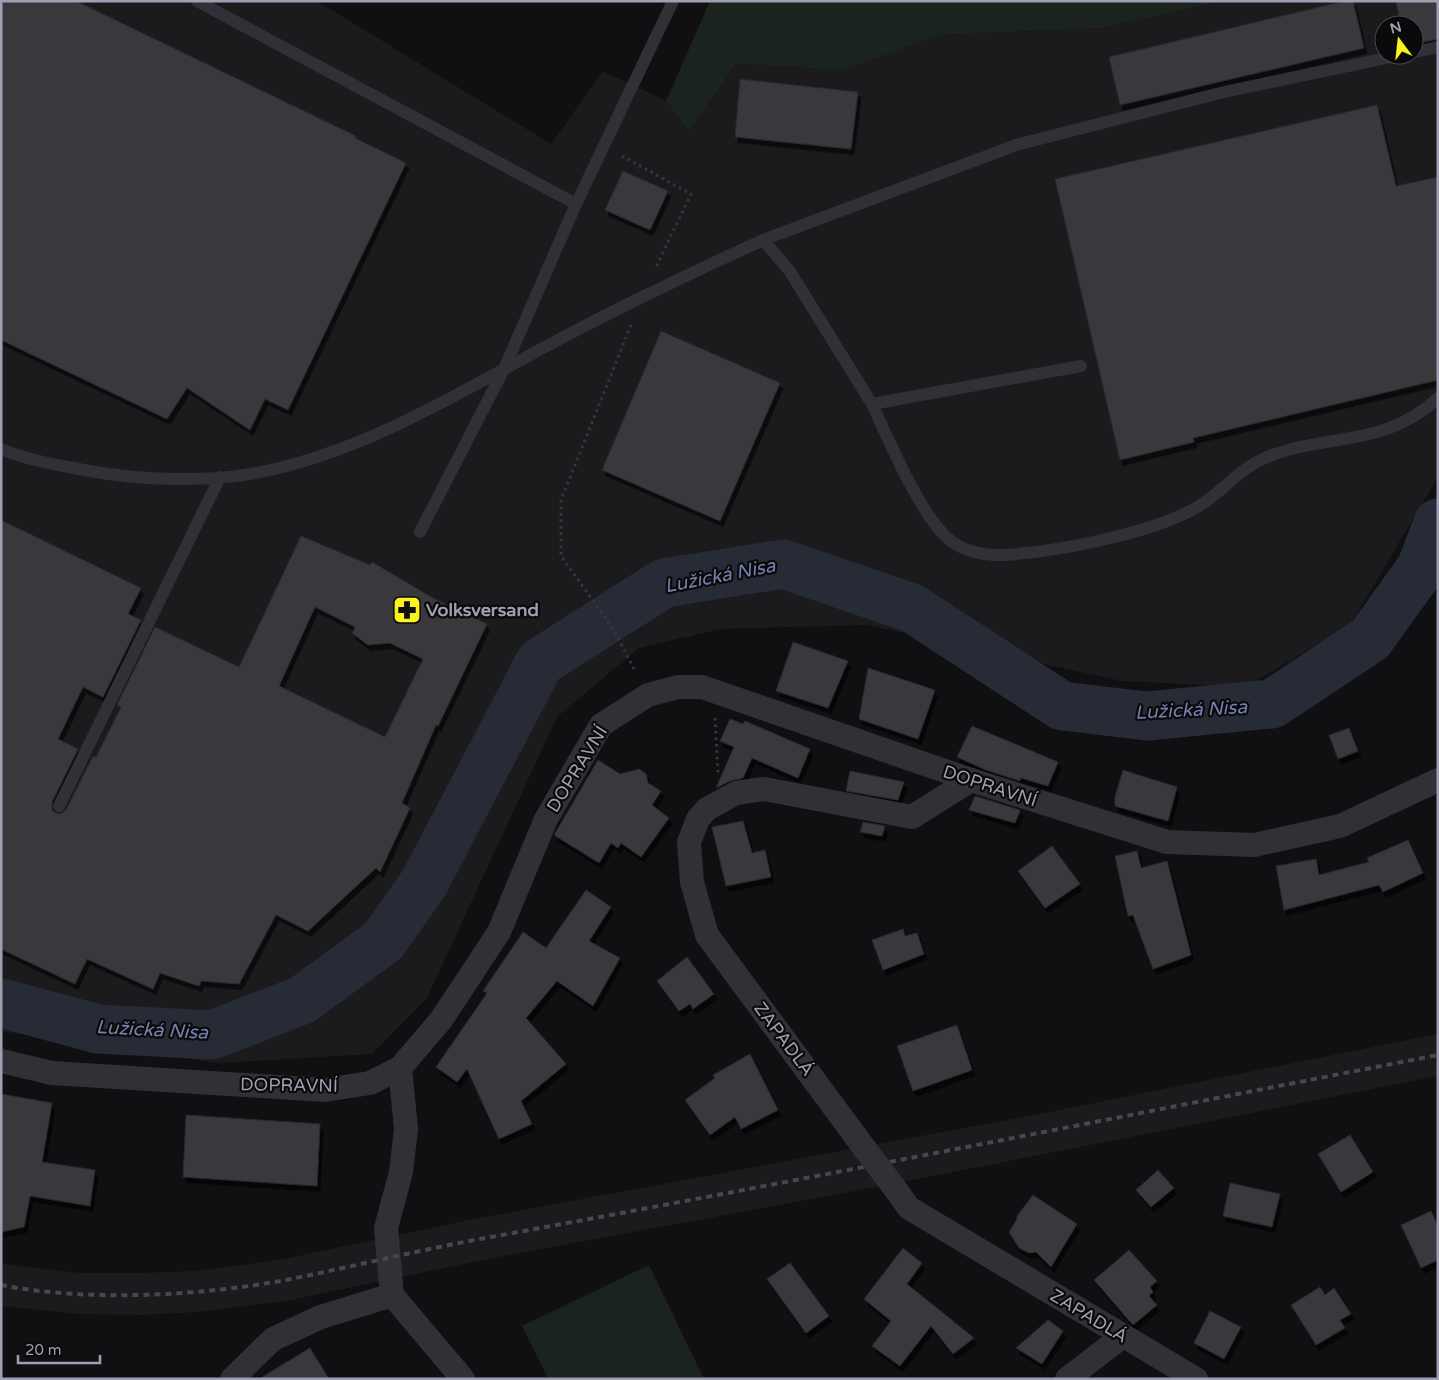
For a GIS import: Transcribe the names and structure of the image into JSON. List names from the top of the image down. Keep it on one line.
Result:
{"streets":{"street":["DOPRAVNÍ","ZAPADLÁ"]},"crossings":[["DOPRAVNÍ","ZAPADLÁ"]],"water":["Lužická Nisa"],"places":{"pharmacy":["Volksversand"]},"scale_bar":"20 m","north":"top"}
